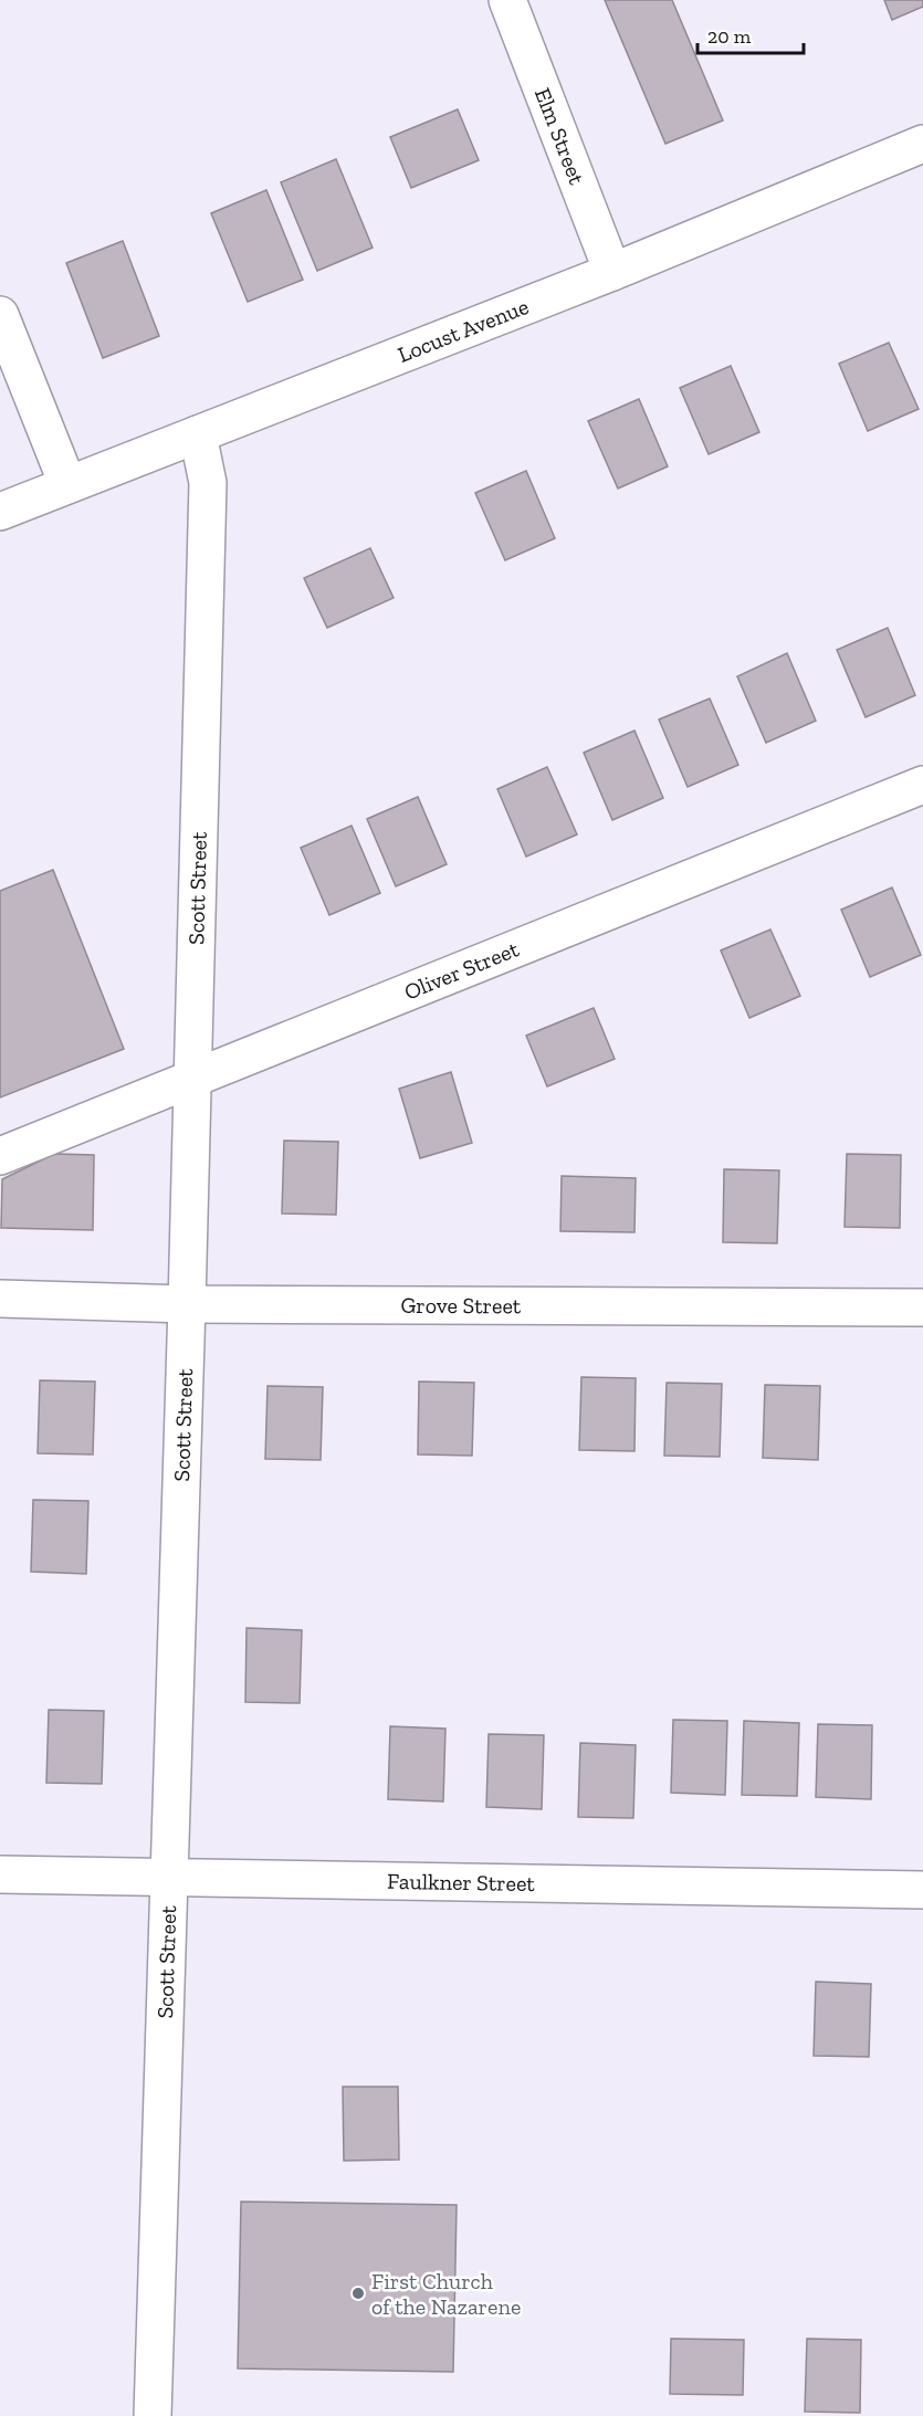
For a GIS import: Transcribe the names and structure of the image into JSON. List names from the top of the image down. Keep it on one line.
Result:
{"streets":{"street":["Elm Street","Locust Avenue","Scott Street","Oliver Street","Grove Street","Faulkner Street"]},"crossings":[["Elm Street","Locust Avenue"],["Locust Avenue","Scott Street"],["Scott Street","Oliver Street"],["Scott Street","Grove Street"],["Scott Street","Faulkner Street"]],"places":["First Church of the Nazarene"],"scale_bar":"20 m"}
